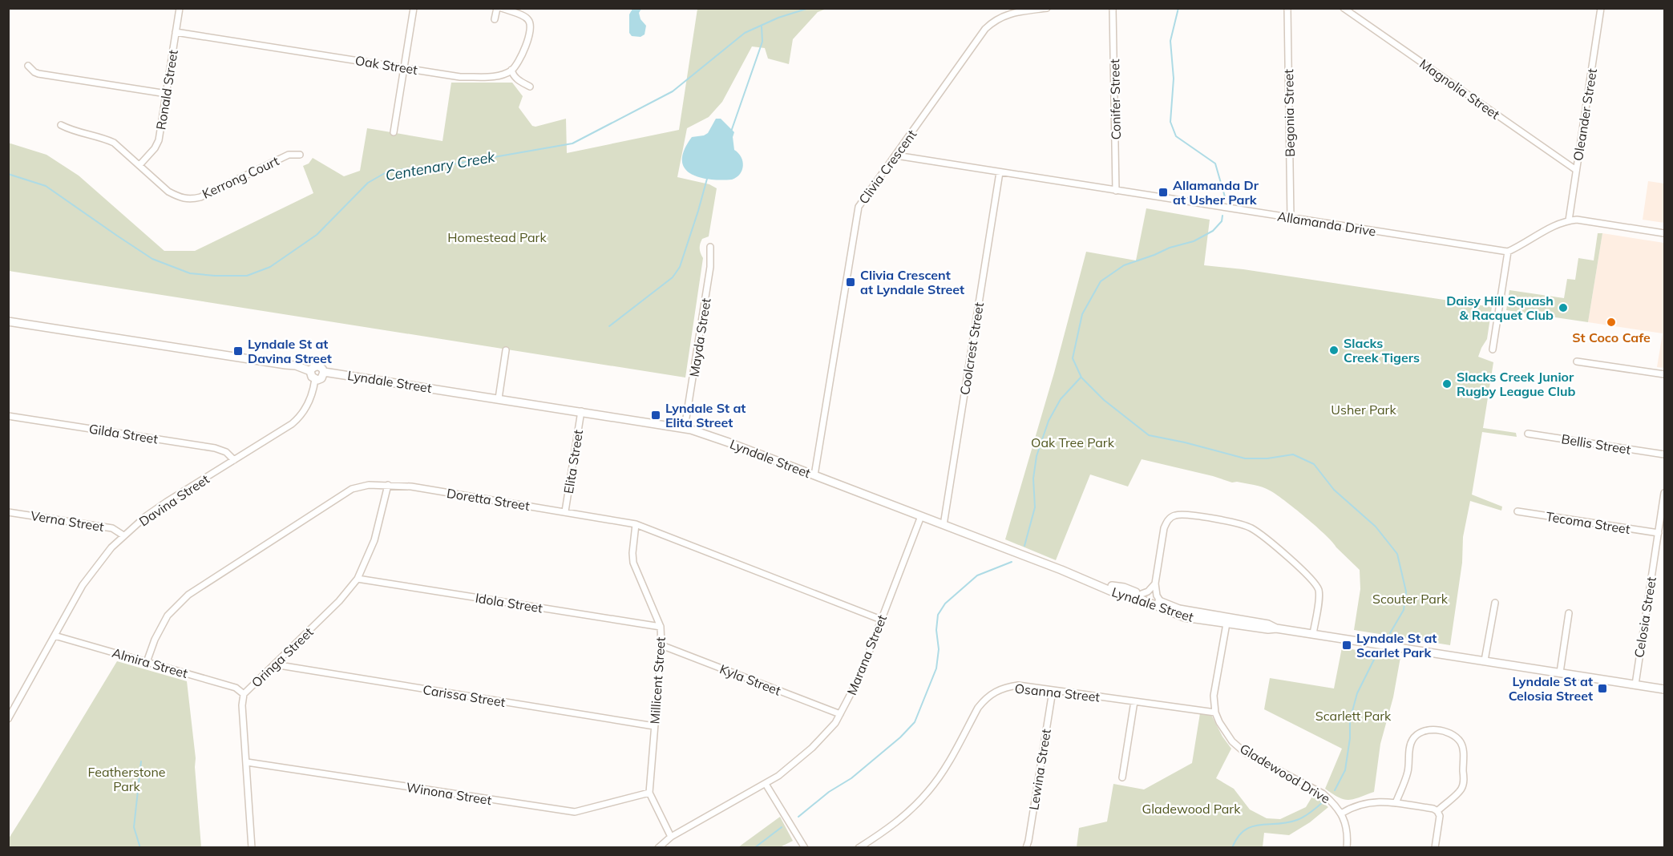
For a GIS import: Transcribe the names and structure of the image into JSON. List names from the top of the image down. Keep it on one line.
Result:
{"streets":{"street":["Oak Street","Magnolia Street","Ronald Street","Conifer Street","Begonia Street","Oleander Street","Clivia Crescent","Kerrong Court","Allamanda Drive","Mayda Street","Coolcrest Street","Lyndale Street","Gilda Street","Bellis Street","Elita Street","Doretta Street","Davina Street","Verna Street","Tecoma Street","Idola Street","Celosia Street","Marana Street","Oringa Street","Almira Street","Kyla Street","Millicent Street","Osanna Street","Carissa Street","Lewina Street","Gladewood Drive","Winona Street"]},"crossings":[["Oak Street","Ronald Street"],["Magnolia Street","Oleander Street"],["Ronald Street","Kerrong Court"],["Conifer Street","Allamanda Drive"],["Begonia Street","Allamanda Drive"],["Clivia Crescent","Allamanda Drive"],["Clivia Crescent","Lyndale Street"],["Allamanda Drive","Coolcrest Street"],["Mayda Street","Lyndale Street"],["Coolcrest Street","Lyndale Street"],["Lyndale Street","Elita Street"],["Lyndale Street","Davina Street"],["Lyndale Street","Celosia Street"],["Lyndale Street","Marana Street"],["Lyndale Street","Gladewood Drive"],["Gilda Street","Davina Street"],["Elita Street","Doretta Street"],["Doretta Street","Marana Street"],["Doretta Street","Oringa Street"],["Doretta Street","Almira Street"],["Doretta Street","Millicent Street"],["Davina Street","Verna Street"],["Davina Street","Almira Street"],["Tecoma Street","Celosia Street"],["Idola Street","Oringa Street"],["Idola Street","Millicent Street"],["Marana Street","Kyla Street"],["Oringa Street","Almira Street"],["Oringa Street","Carissa Street"],["Oringa Street","Winona Street"],["Kyla Street","Millicent Street"],["Millicent Street","Carissa Street"],["Millicent Street","Winona Street"],["Osanna Street","Lewina Street"],["Osanna Street","Gladewood Drive"]],"water":["Centenary Creek"],"parks":["Homestead Park","Usher Park","Oak Tree Park","Scouter Park","Scarlett Park","Featherstone Park","Gladewood Park"],"places":{"transit":["Allamanda Dr at Usher Park","Clivia Crescent at Lyndale Street","Lyndale St at Davina Street","Lyndale St at Elita Street","Lyndale St at Scarlet Park","Lyndale St at Celosia Street"],"other":["Daisy Hill Squash & Racquet Club","St Coco Cafe","Slacks Creek Tigers","Slacks Creek Junior Rugby League Club"]}}
